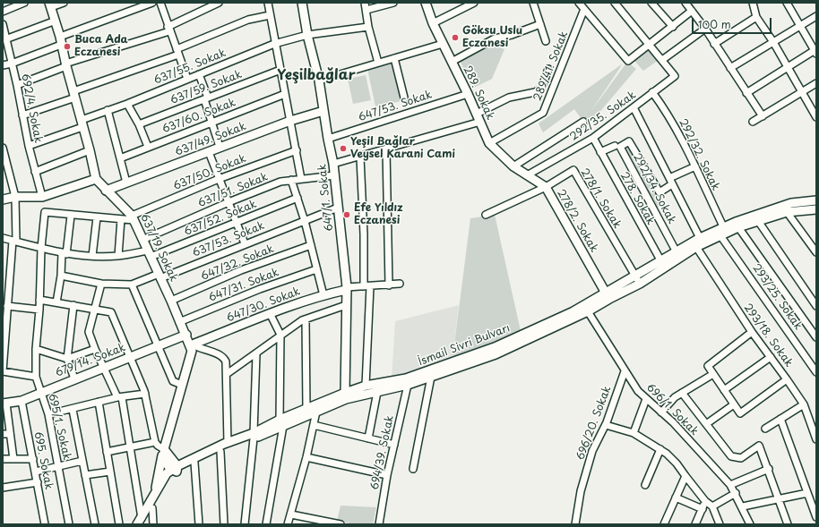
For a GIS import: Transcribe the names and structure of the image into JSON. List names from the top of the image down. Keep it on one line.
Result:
{"streets":{"street":["289/41. Sokak","637/55. Sokak","637/59. Sokak","289. Sokak","647/53. Sokak","692/4. Sokak","637/60. Sokak","292/35. Sokak","637/49. Sokak","292/32. Sokak","637/50. Sokak","292/34. Sokak","637/51. Sokak","647/1. Sokak","278/1. Sokak","278. Sokak","637/52. Sokak","278/2. Sokak","637/53. Sokak","637/19. Sokak","647/32. Sokak","647/31. Sokak","293/25. Sokak","647/30. Sokak","293/18. Sokak","İsmail Sivri Bulvarı","679/14. Sokak","696/1. Sokak","696/20. Sokak","695/1. Sokak","694/39. Sokak","695. Sokak"]},"crossings":[["289/41. Sokak","289. Sokak"],["637/55. Sokak","692/4. Sokak"],["637/55. Sokak","647/1. Sokak"],["637/55. Sokak","637/19. Sokak"],["289. Sokak","647/53. Sokak"],["289. Sokak","278/2. Sokak"],["647/53. Sokak","647/1. Sokak"],["292/35. Sokak","292/32. Sokak"],["292/35. Sokak","292/34. Sokak"],["292/35. Sokak","278. Sokak"],["292/35. Sokak","278/2. Sokak"],["637/49. Sokak","647/1. Sokak"],["637/49. Sokak","637/19. Sokak"],["292/32. Sokak","293/25. Sokak"],["292/32. Sokak","İsmail Sivri Bulvarı"],["637/50. Sokak","637/19. Sokak"],["292/34. Sokak","İsmail Sivri Bulvarı"],["637/51. Sokak","647/1. Sokak"],["637/51. Sokak","637/19. Sokak"],["647/1. Sokak","637/53. Sokak"],["647/1. Sokak","647/30. Sokak"],["647/1. Sokak","İsmail Sivri Bulvarı"],["278/1. Sokak","278/2. Sokak"],["278/1. Sokak","İsmail Sivri Bulvarı"],["278. Sokak","İsmail Sivri Bulvarı"],["637/52. Sokak","637/19. Sokak"],["637/52. Sokak","695/1. Sokak"],["278/2. Sokak","İsmail Sivri Bulvarı"],["637/53. Sokak","637/19. Sokak"],["637/19. Sokak","647/32. Sokak"],["637/19. Sokak","647/31. Sokak"],["637/19. Sokak","647/30. Sokak"],["637/19. Sokak","İsmail Sivri Bulvarı"],["637/19. Sokak","679/14. Sokak"],["293/25. Sokak","İsmail Sivri Bulvarı"],["293/18. Sokak","İsmail Sivri Bulvarı"],["İsmail Sivri Bulvarı","696/1. Sokak"],["İsmail Sivri Bulvarı","694/39. Sokak"],["679/14. Sokak","695/1. Sokak"],["679/14. Sokak","695. Sokak"],["696/1. Sokak","696/20. Sokak"]],"districts":["Yeşilbağlar"],"places":["Göksu Uslu Eczanesi","Buca Ada Eczanesi","Yeşil Bağlar Veysel Karani Cami","Efe Yıldız Eczanesi"],"scale_bar":"100 m"}
